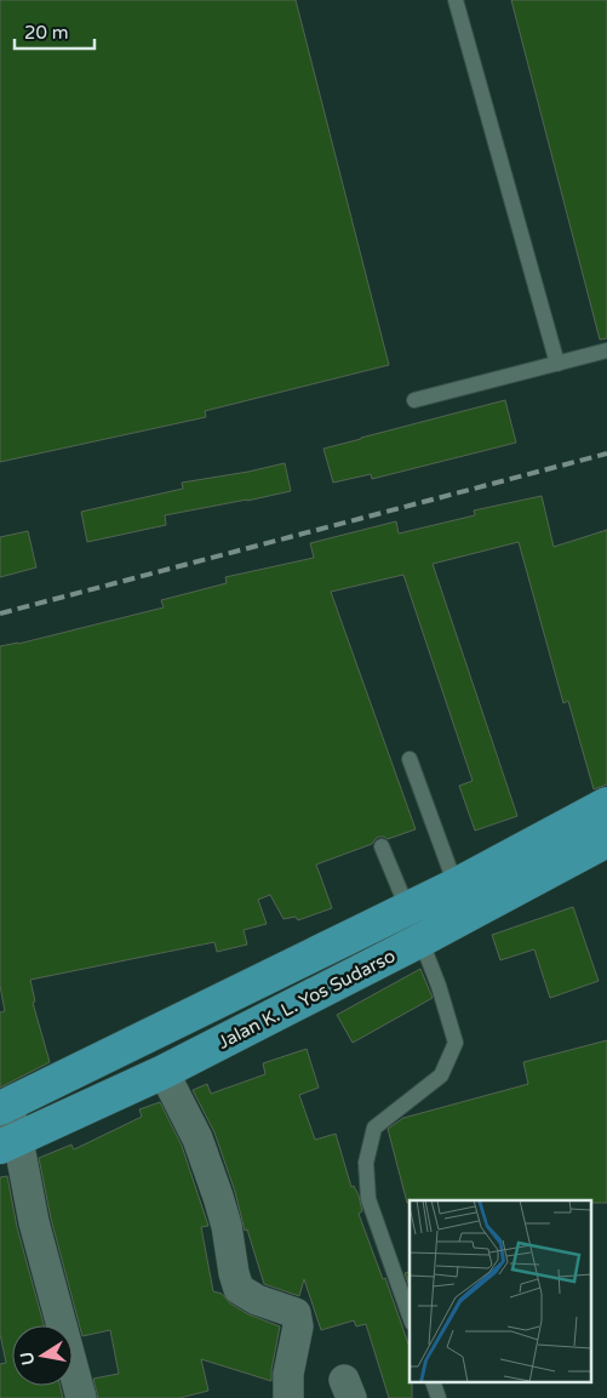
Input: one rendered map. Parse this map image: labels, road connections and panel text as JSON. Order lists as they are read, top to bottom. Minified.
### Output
{"streets":{"highway":["Jalan K. L. Yos Sudarso"]},"scale_bar":"20 m","north":"left"}
